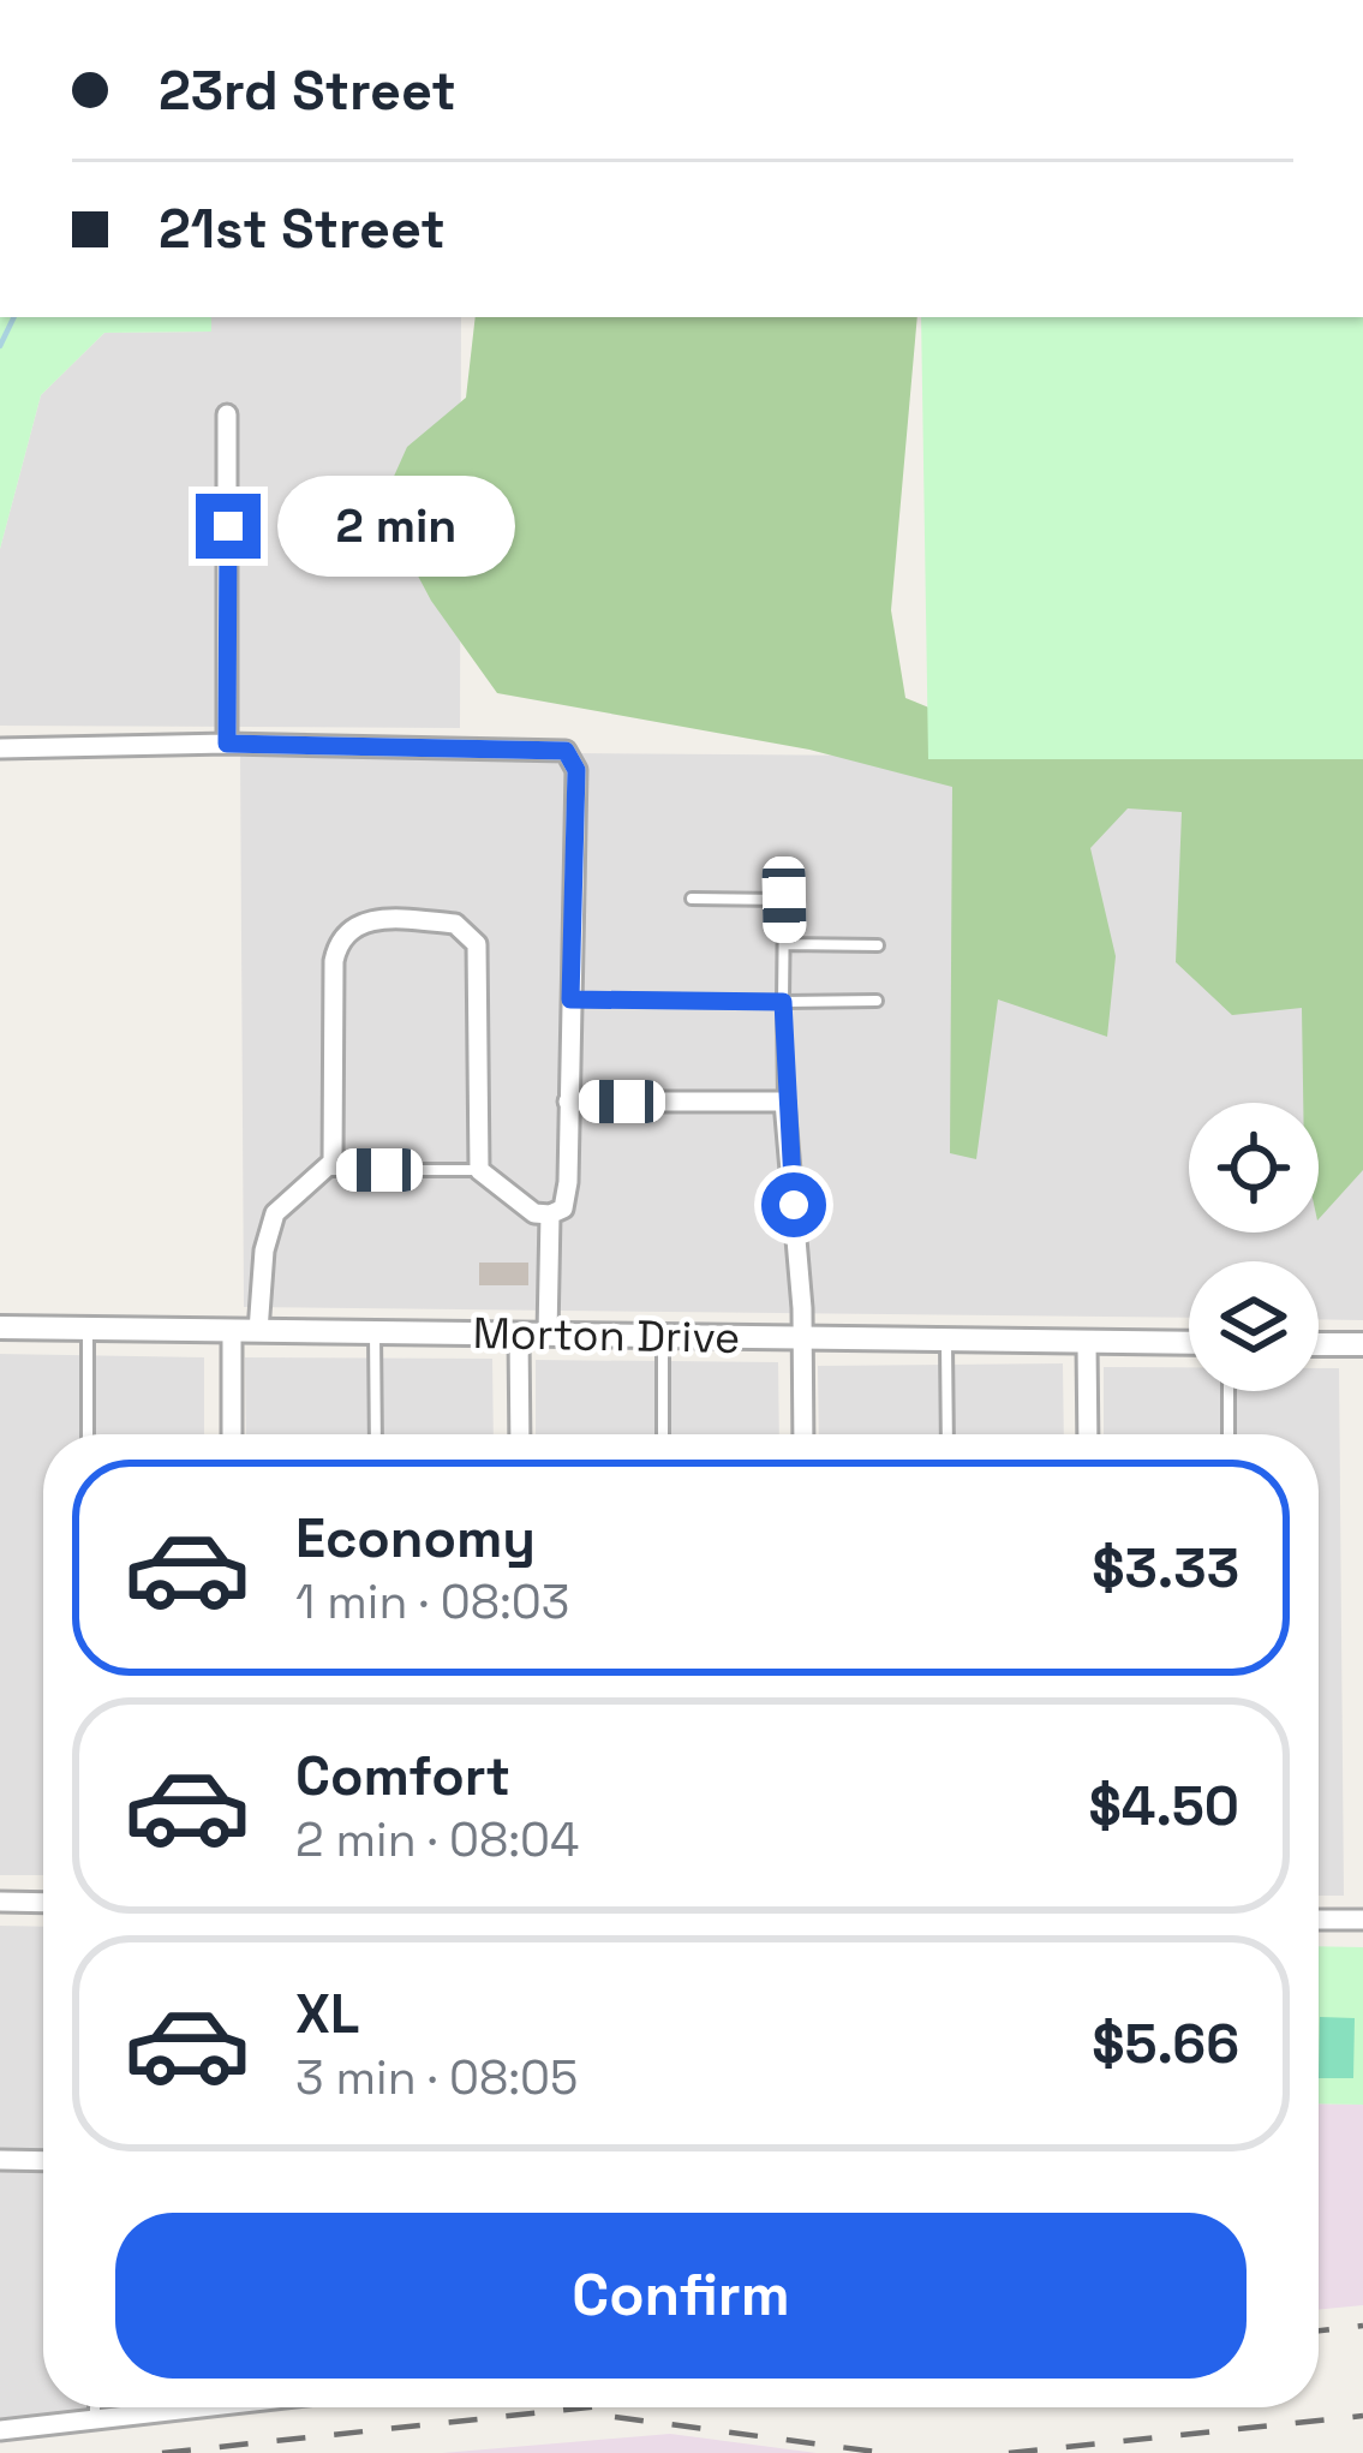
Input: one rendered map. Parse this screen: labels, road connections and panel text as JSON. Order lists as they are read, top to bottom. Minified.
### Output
{"streets":{"street":["Morton Drive"]},"page":{"banner":["23rd Street","21st Street"],"bubble":"2 min","list":[{"name":"Economy","note":"1 min · 08:03","value":"$3.33"},{"name":"Comfort","note":"2 min · 08:04","value":"$4.50"},{"name":"XL","note":"3 min · 08:05","value":"$5.66"}],"buttons":"Confirm"}}
